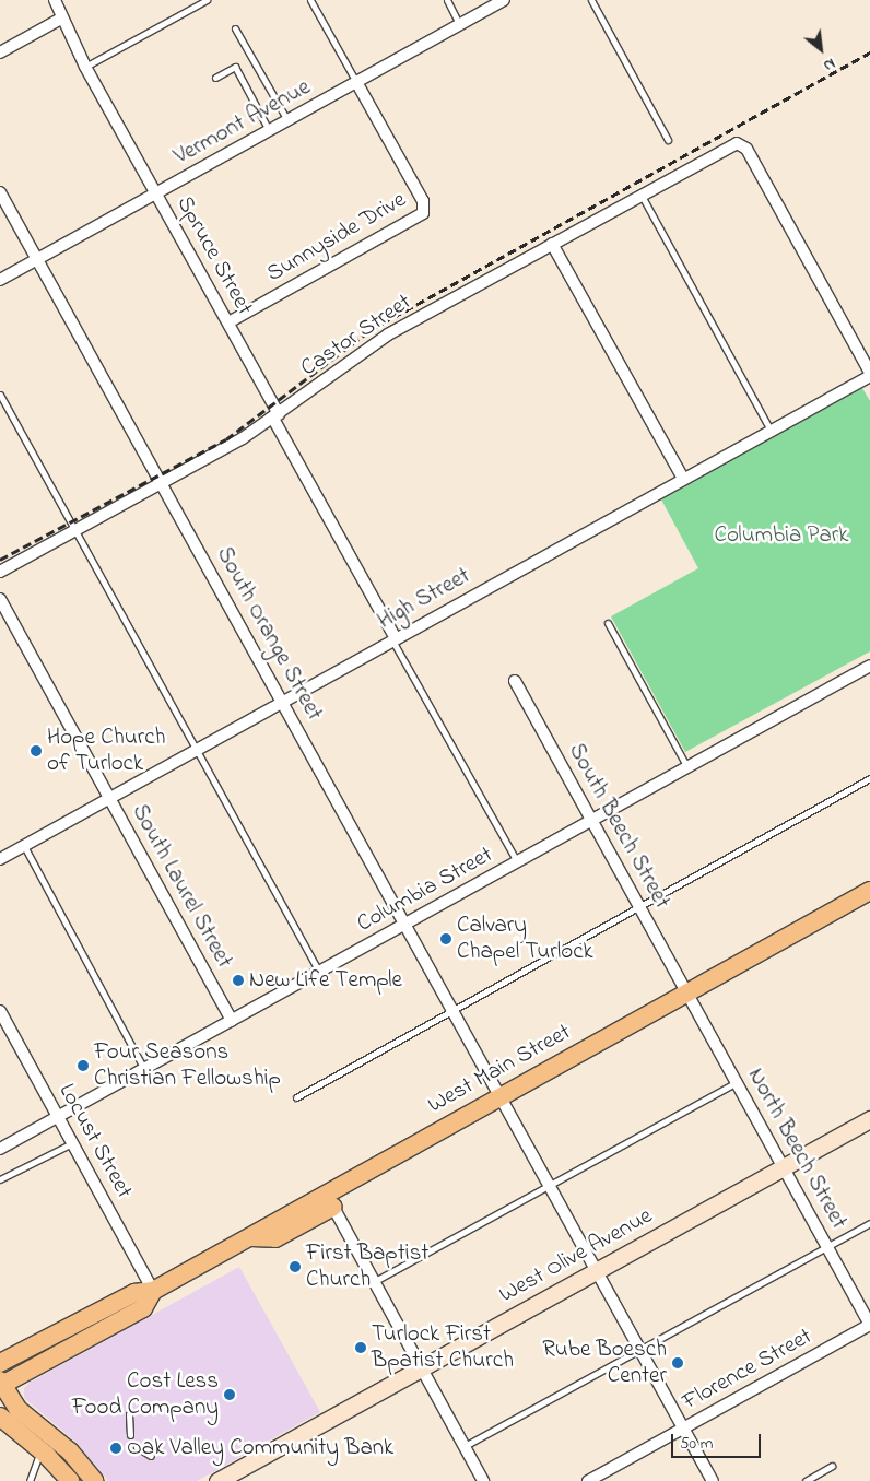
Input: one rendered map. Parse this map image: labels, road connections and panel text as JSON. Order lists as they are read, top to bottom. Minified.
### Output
{"streets":{"main road":["West Main Street"],"street":["Vermont Avenue","Sunnyside Drive","Spruce Street","Castor Street","High Street","South Orange Street","South Beech Street","South Laurel Street","Columbia Street","Locust Street","North Beech Street","West Olive Avenue","Florence Street"]},"crossings":[["Vermont Avenue","Sunnyside Drive"],["Vermont Avenue","Spruce Street"],["Vermont Avenue","South Orange Street"],["Sunnyside Drive","Spruce Street"],["Spruce Street","Castor Street"],["Spruce Street","High Street"],["Castor Street","High Street"],["Castor Street","South Orange Street"],["High Street","South Orange Street"],["High Street","South Laurel Street"],["South Orange Street","Columbia Street"],["South Orange Street","West Main Street"],["South Orange Street","West Olive Avenue"],["South Orange Street","Florence Street"],["South Beech Street","Columbia Street"],["South Beech Street","West Main Street"],["South Beech Street","North Beech Street"],["South Laurel Street","Columbia Street"],["Columbia Street","Locust Street"],["West Main Street","Locust Street"],["West Main Street","North Beech Street"],["North Beech Street","West Olive Avenue"],["North Beech Street","Florence Street"]],"parks":["Columbia Park"],"places":["Hope Church of Turlock","Calvary Chapel Turlock","New Life Temple","Four Seasons Christian Fellowship","First Baptist Church","Turlock First Bpatist Church","Rube Boesch Center","Cost Less Food Company","Oak Valley Community Bank"],"scale_bar":"50 m","north":"bottom right"}
